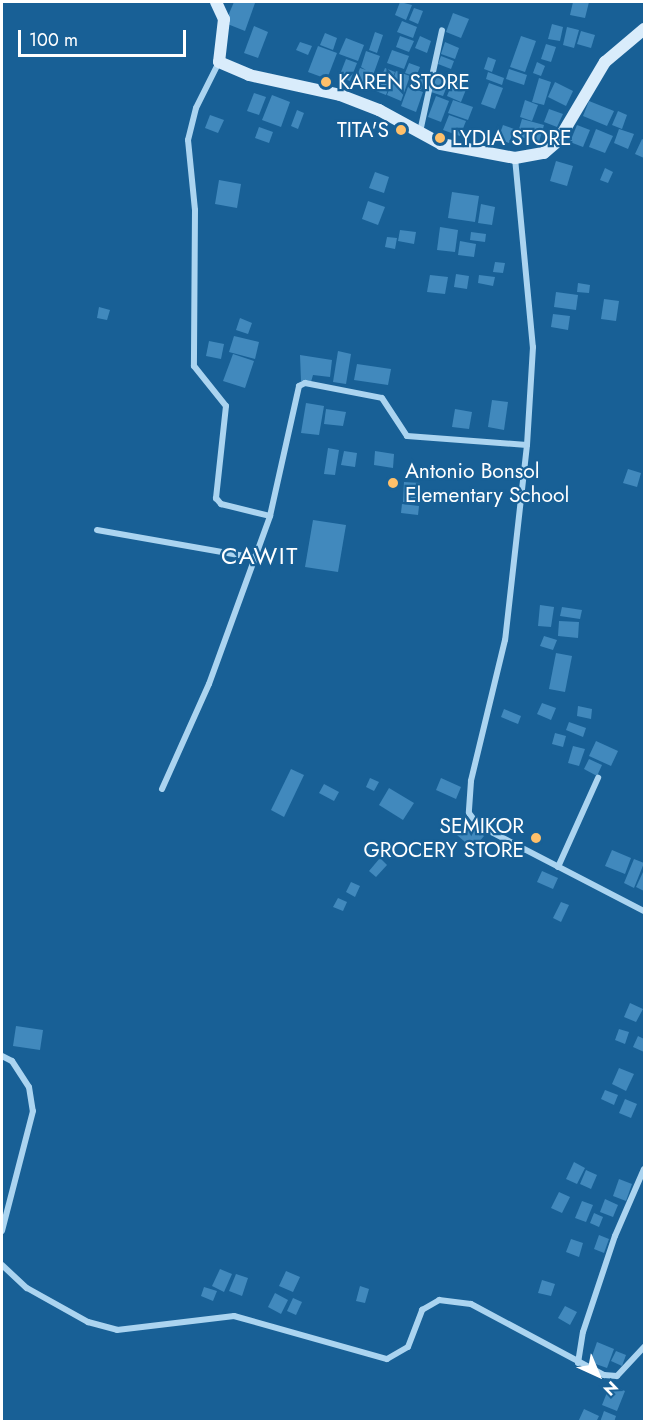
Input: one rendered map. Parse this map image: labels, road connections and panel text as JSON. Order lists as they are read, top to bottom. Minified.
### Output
{"districts":["CAWIT"],"places":["KAREN STORE","TITA'S","LYDIA STORE","Antonio Bonsol Elementary School","SEMIKOR GROCERY STORE"],"scale_bar":"100 m","north":"bottom right"}
